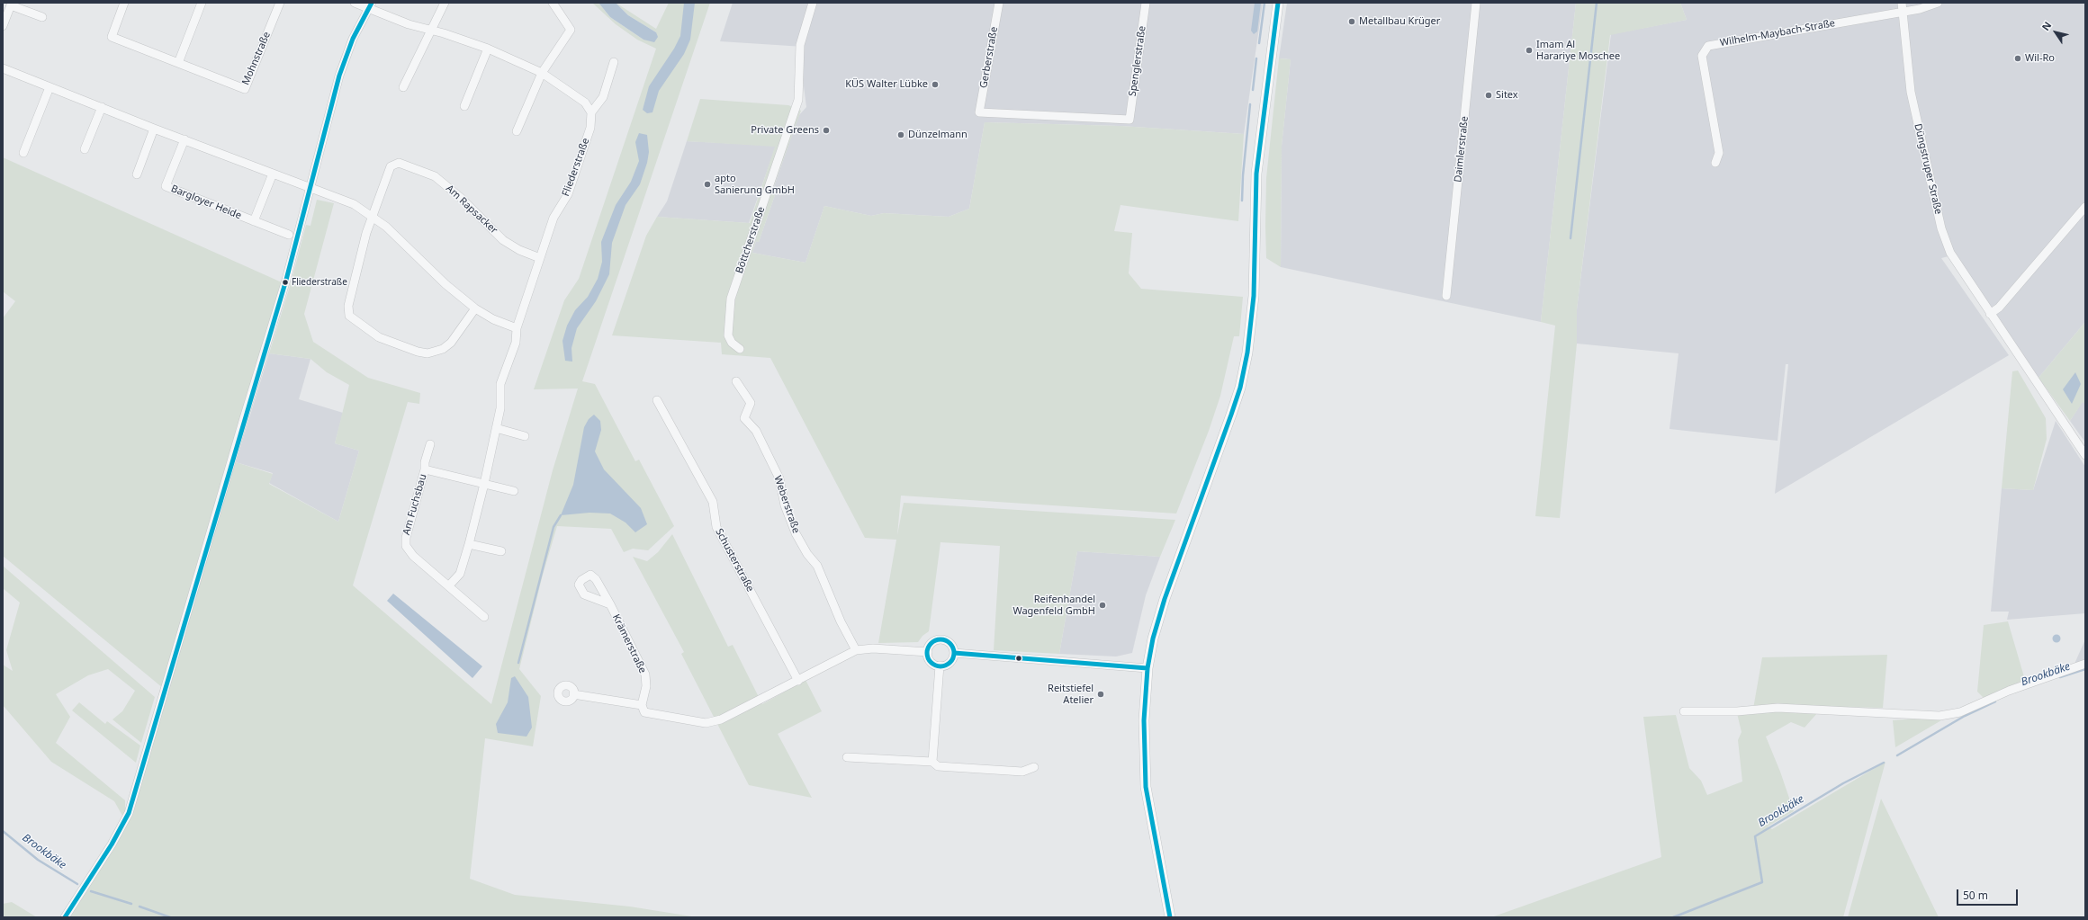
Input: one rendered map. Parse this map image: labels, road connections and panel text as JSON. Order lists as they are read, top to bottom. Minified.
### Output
{"streets":{"street":["Wilhelm-Maybach-Straße","Gerberstraße","Mohnstraße","Spenglerstraße","Daimlerstraße","Fliederstraße","Düngstruper Straße","Bargloyer Heide","Am Rapsacker","Böttcherstraße","Am Fuchsbau","Weberstraße","Schusterstraße","Krämerstraße"]},"crossings":[["Wilhelm-Maybach-Straße","Düngstruper Straße"],["Gerberstraße","Spenglerstraße"],["Fliederstraße","Am Rapsacker"]],"water":["Brookbäke"],"places":["Metallbau Krüger","Imam Al Harariye Moschee","Wil-Ro","KÜS Walter Lübke","Sitex","Private Greens","Dünzelmann","apto Sanierung GmbH","Fliederstraße","Reifenhandel Wagenfeld GmbH","Reitstiefel Atelier"],"scale_bar":"50 m","north":"top left"}
